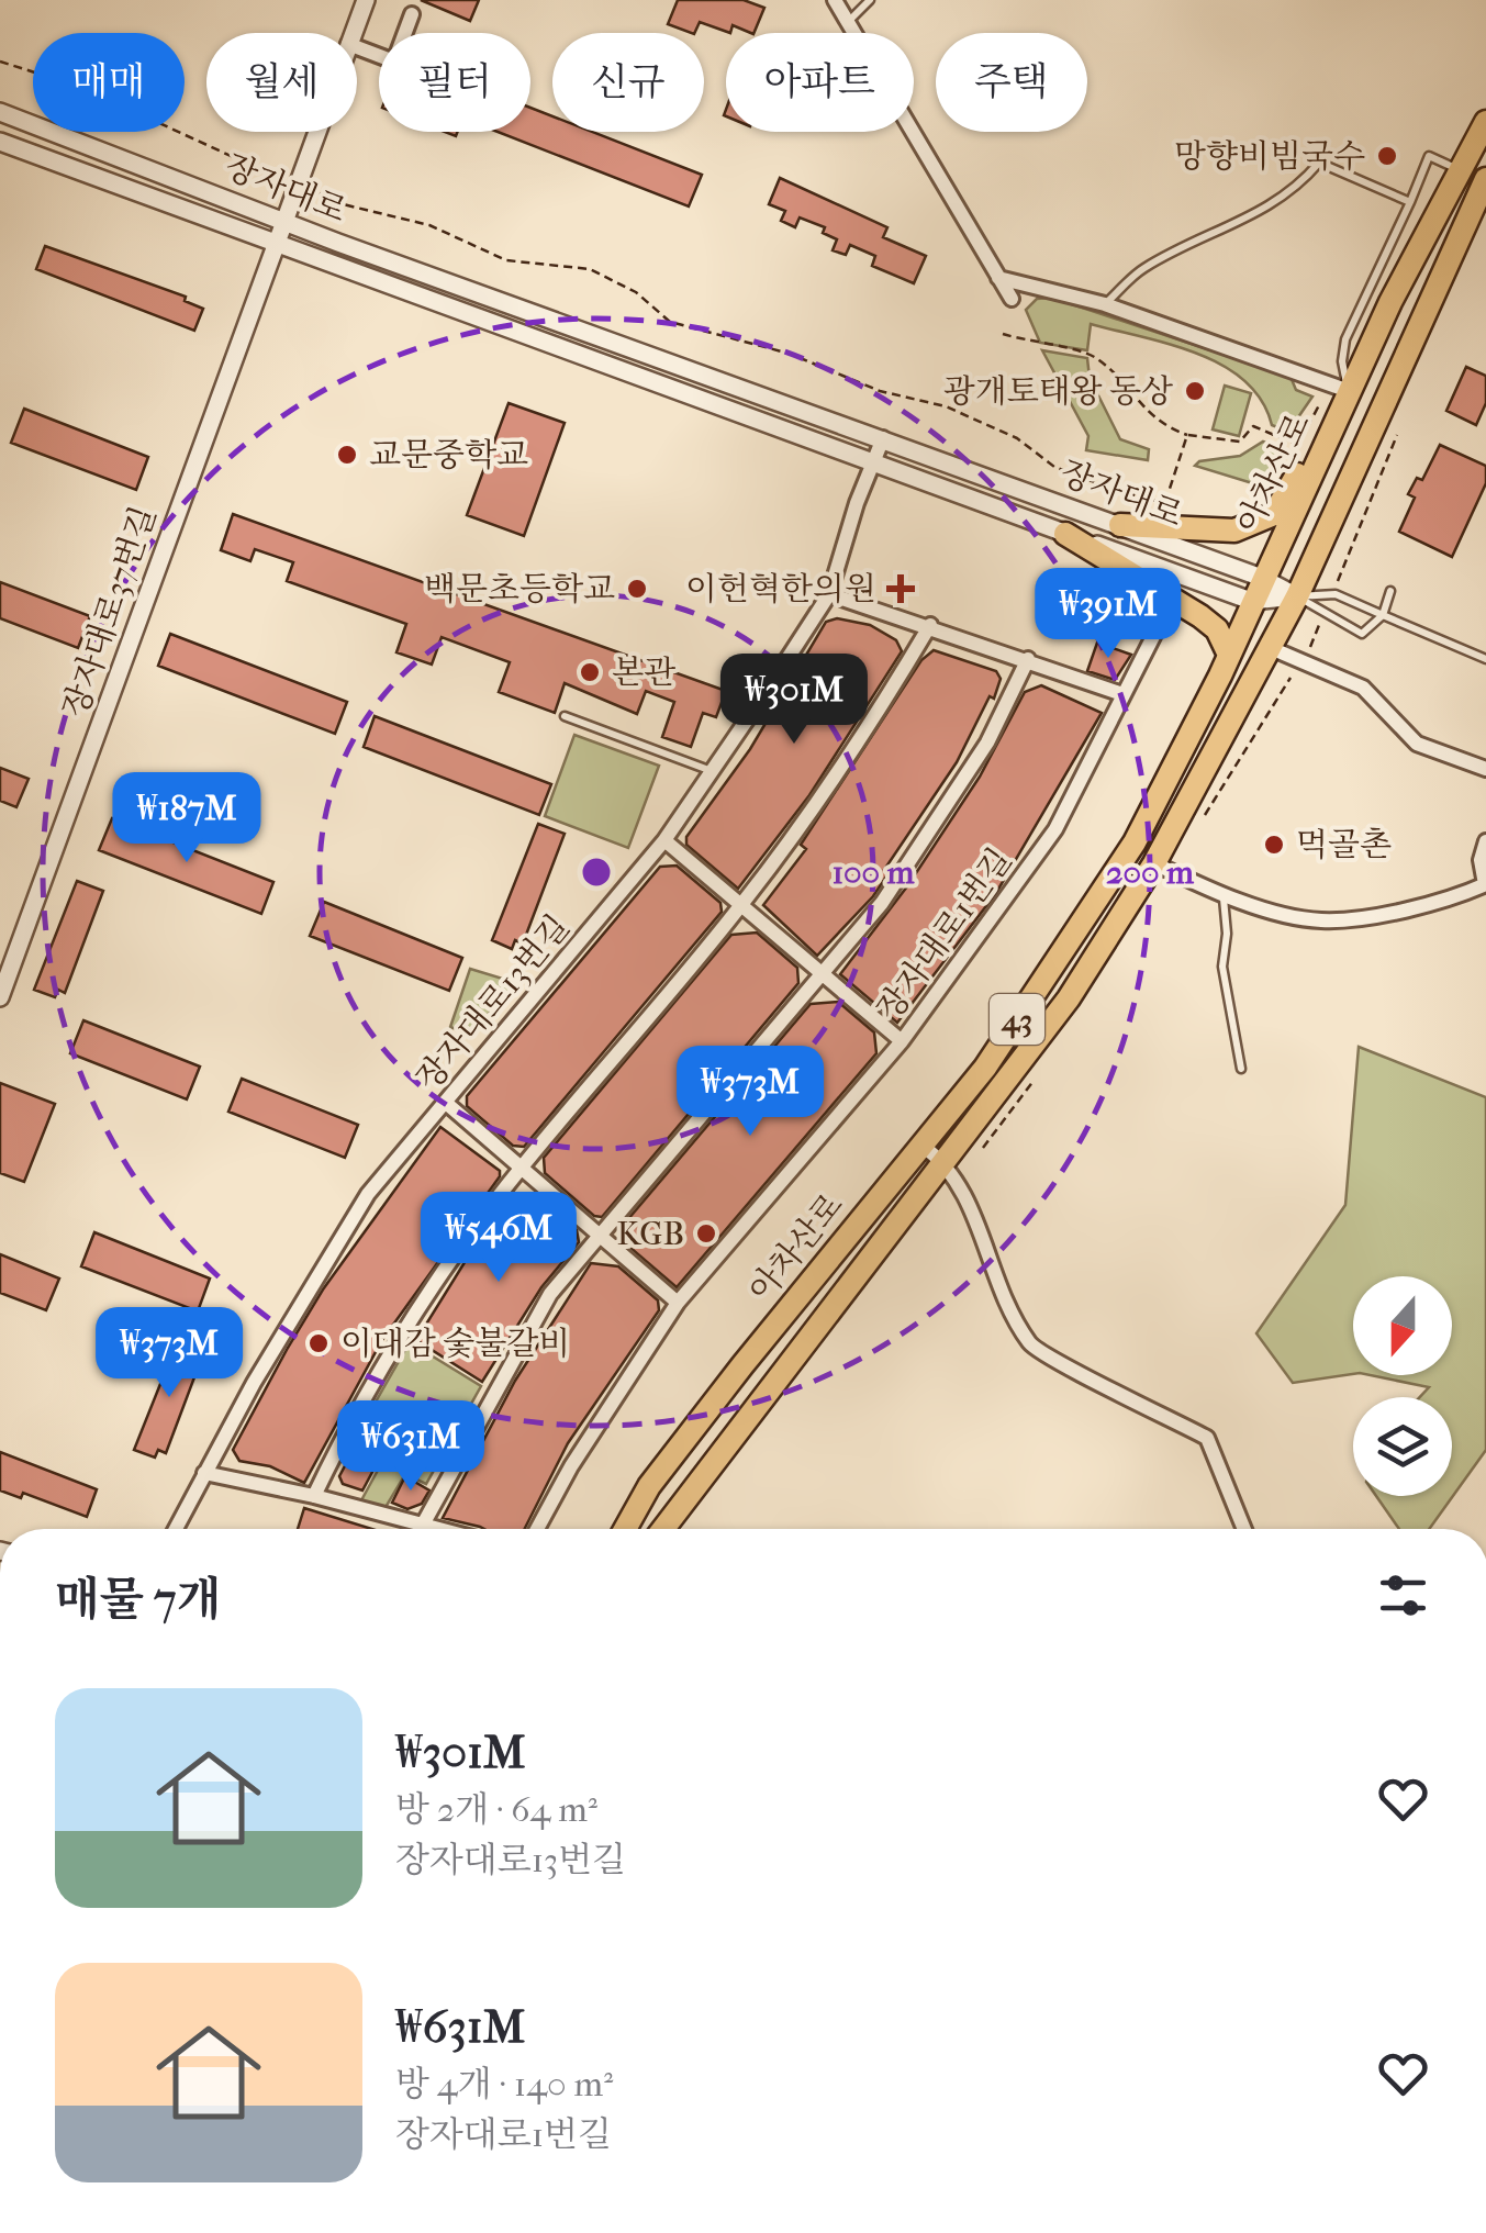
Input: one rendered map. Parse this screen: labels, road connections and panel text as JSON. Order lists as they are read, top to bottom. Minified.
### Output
{"streets":{"main road":["아차산로","43"],"street":["장자대로","장자대로37번길","장자대로1번길","장자대로13번길"]},"crossings":[["장자대로","아차산로"],["장자대로","장자대로37번길"],["장자대로","장자대로13번길"]],"places":{"other":["망향비빔국수","광개토태왕 동상","교문중학교","백문초등학교","본관","먹골촌","KGB","이대감 숯불갈비"],"health":["이헌혁한의원"]},"north":"bottom","page":{"chip":["매매","월세","필터","신규","아파트","주택"],"price":["₩391M","₩301M","₩187M","₩373M","₩546M","₩373M","₩631M"],"heading":"매물 7개","list":[{"name":"₩301M","note":"방 2개 · 64 m² · 장자대로13번길"},{"name":"₩631M","note":"방 4개 · 140 m² · 장자대로1번길"}]},"rings":["100 m","200 m"]}
